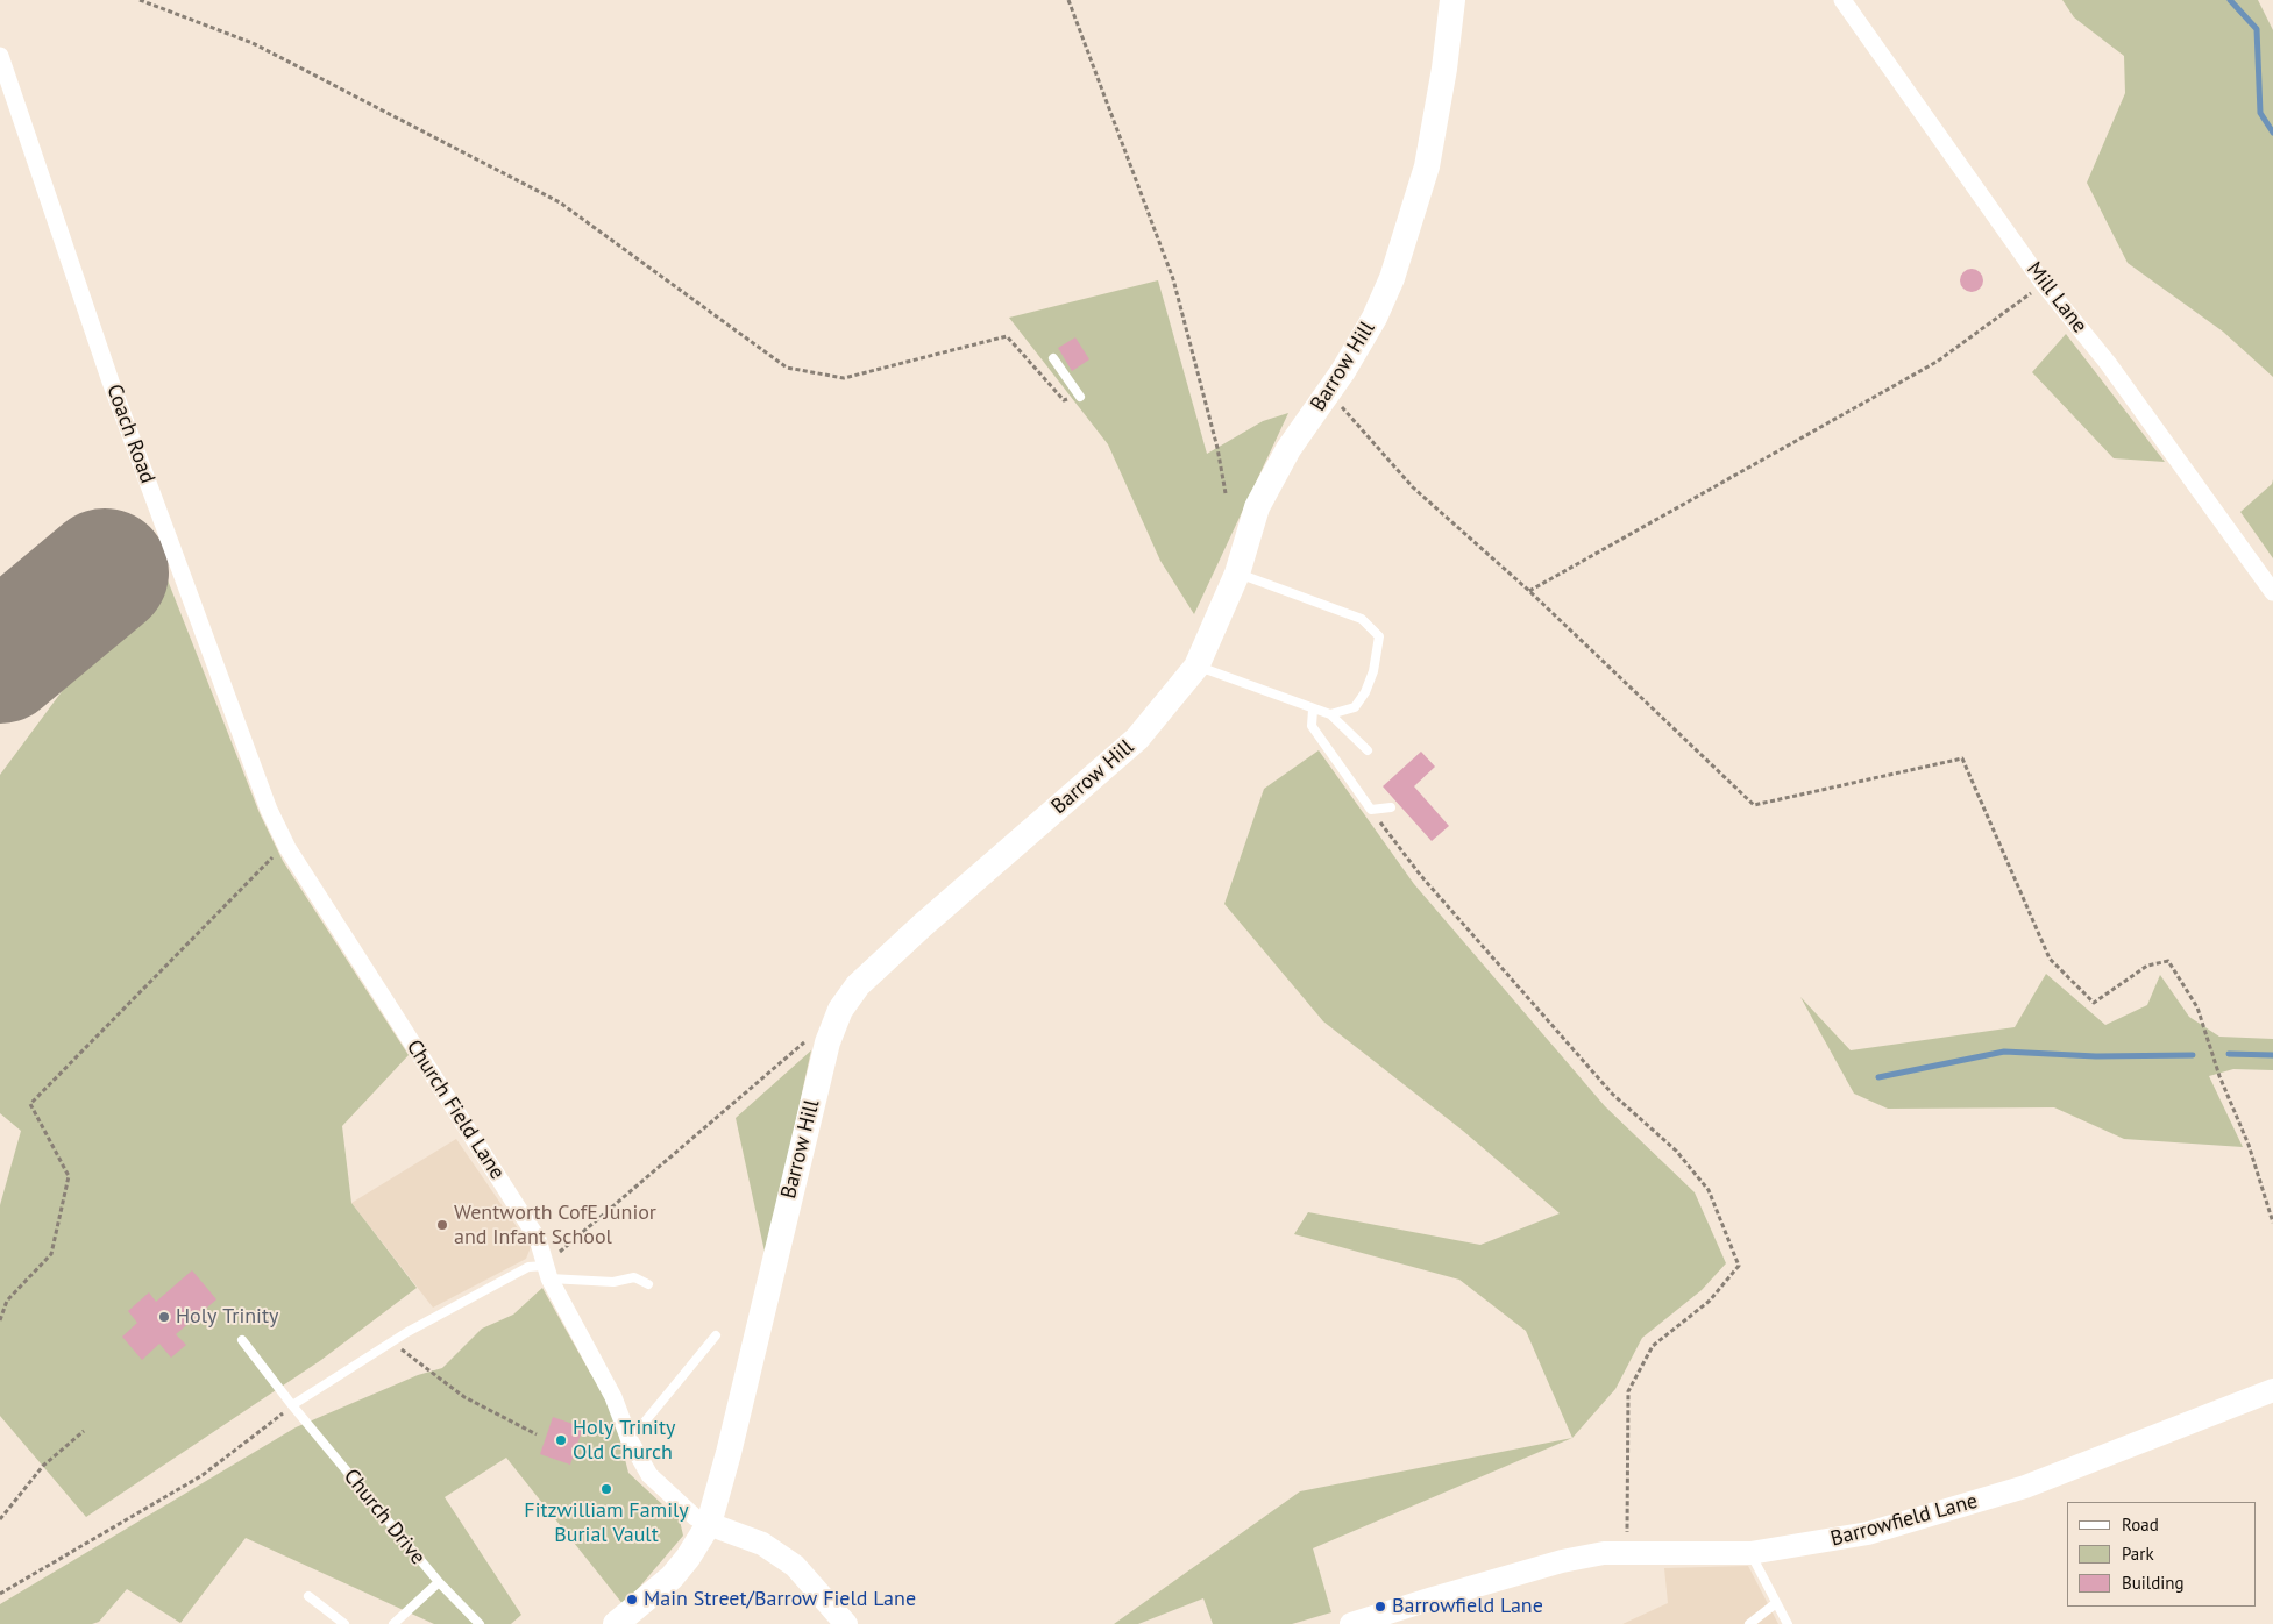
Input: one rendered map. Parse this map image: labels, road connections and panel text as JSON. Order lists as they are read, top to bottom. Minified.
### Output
{"streets":{"main road":["Barrow Hill"],"street":["Mill Lane","Coach Road","Church Field Lane","Barrowfield Lane"],"lane":["Church Drive"]},"crossings":[["Barrow Hill","Church Field Lane"],["Coach Road","Church Field Lane"]],"places":["Wentworth CofE Junior and Infant School","Holy Trinity","Holy Trinity Old Church","Fitzwilliam Family Burial Vault","Main Street/Barrow Field Lane","Barrowfield Lane"],"legend":["Road","Park","Building"]}
